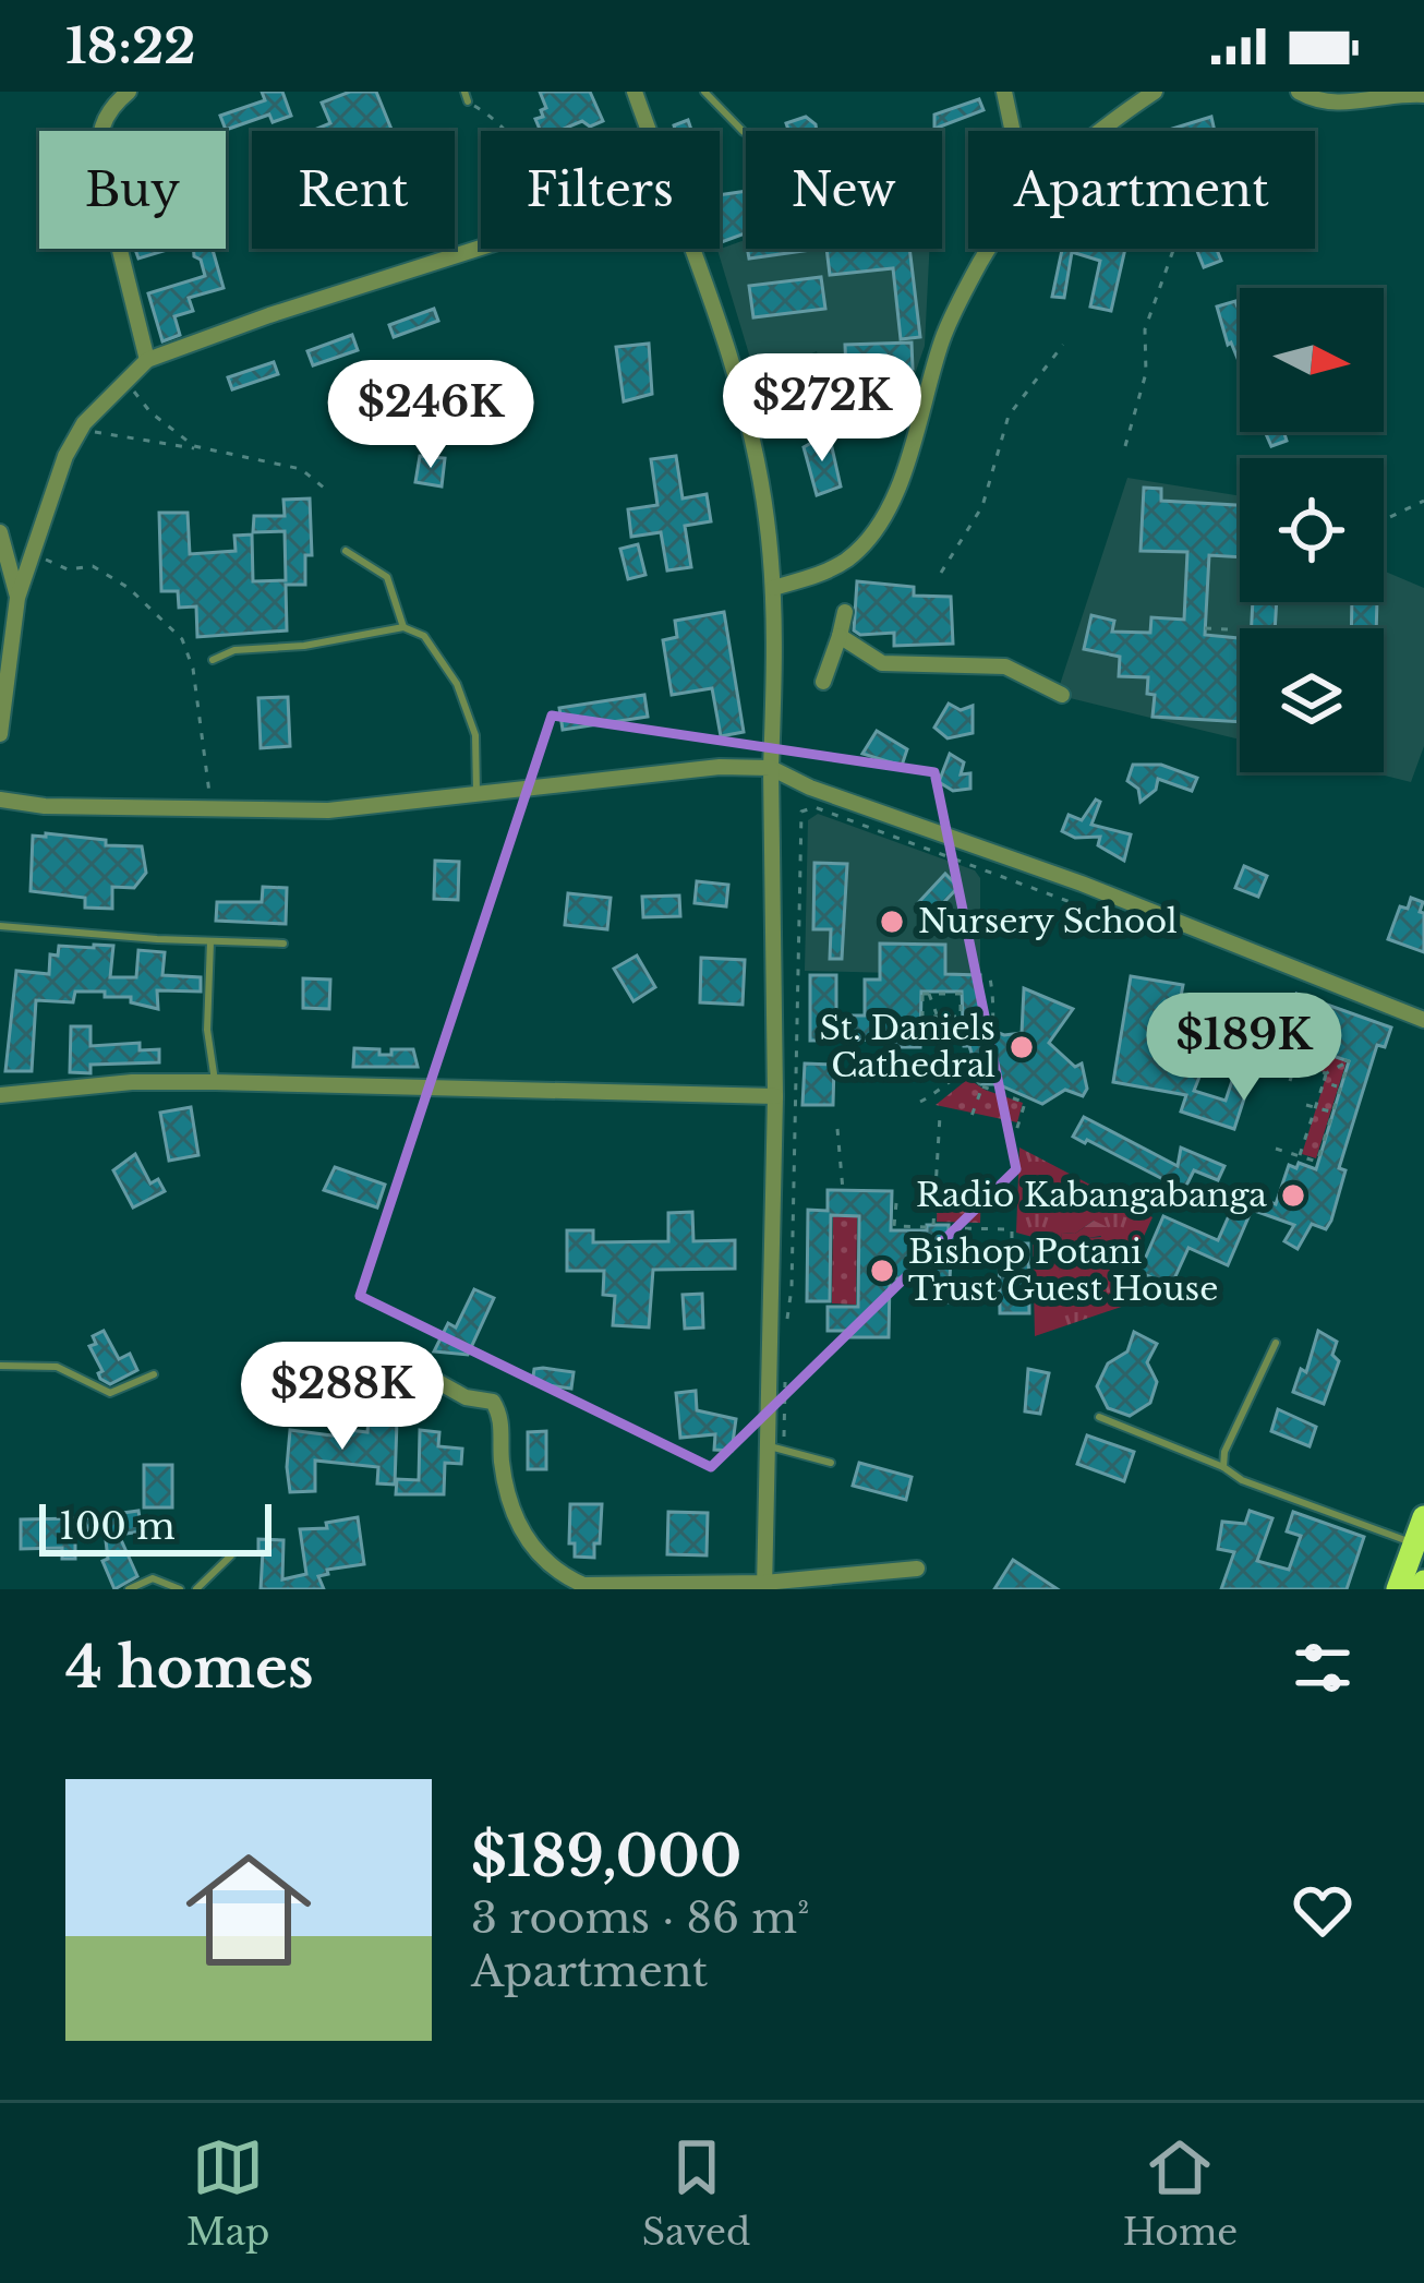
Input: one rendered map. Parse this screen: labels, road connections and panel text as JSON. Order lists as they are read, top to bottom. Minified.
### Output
{"places":["Nursery School","St. Daniels Cathedral","Radio Kabangabanga","Bishop Potani Trust Guest House"],"scale_bar":"100 m","north":"right","page":{"status":"18:22","chip":["Buy","Rent","Filters","New","Apartment"],"price":["$272K","$246K","$189K","$288K"],"scale":"100 m","heading":"4 homes","list":[{"name":"$189,000","note":"3 rooms · 86 m² · Apartment"}],"tabs":["Map","Saved","Home"]}}
